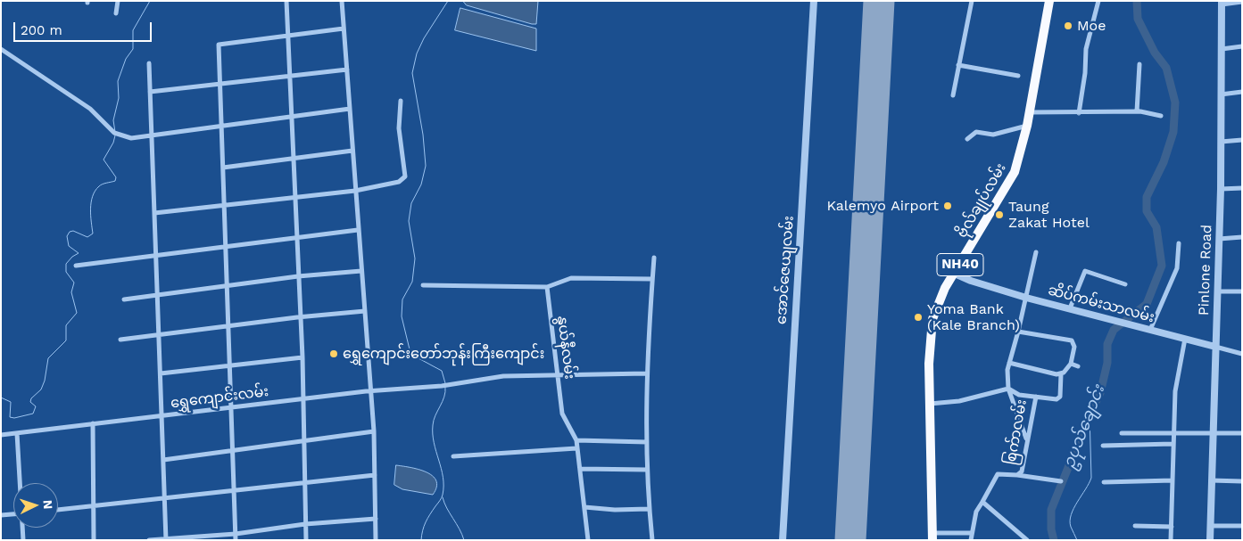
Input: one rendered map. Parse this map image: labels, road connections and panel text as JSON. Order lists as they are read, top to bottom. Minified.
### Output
{"streets":{"highway":["ဗိုလ်ချုပ်လမ်း","NH40"],"street":["အောင်ဇေယျလမ်း","Pinlone Road","ဆိပ်ကမ်းသာလမ်း","နွယ်နီလမ်း","ရွှေကျောင်းလမ်း","စြက်ာလမ်း"]},"crossings":[["ဗိုလ်ချုပ်လမ်း","ဆိပ်ကမ်းသာလမ်း"],["Pinlone Road","ဆိပ်ကမ်းသာလမ်း"],["ဆိပ်ကမ်းသာလမ်း","စြက်ာလမ်း"],["နွယ်နီလမ်း","ရွှေကျောင်းလမ်း"]],"water":["ဥပုသ်ချောင်း"],"places":["Moe","Kalemyo Airport","Taung Zakat Hotel","Yoma Bank (Kale Branch)","ရွှေကျောင်းတော်ဘုန်းကြီးကျောင်း"],"scale_bar":"200 m","north":"right"}
